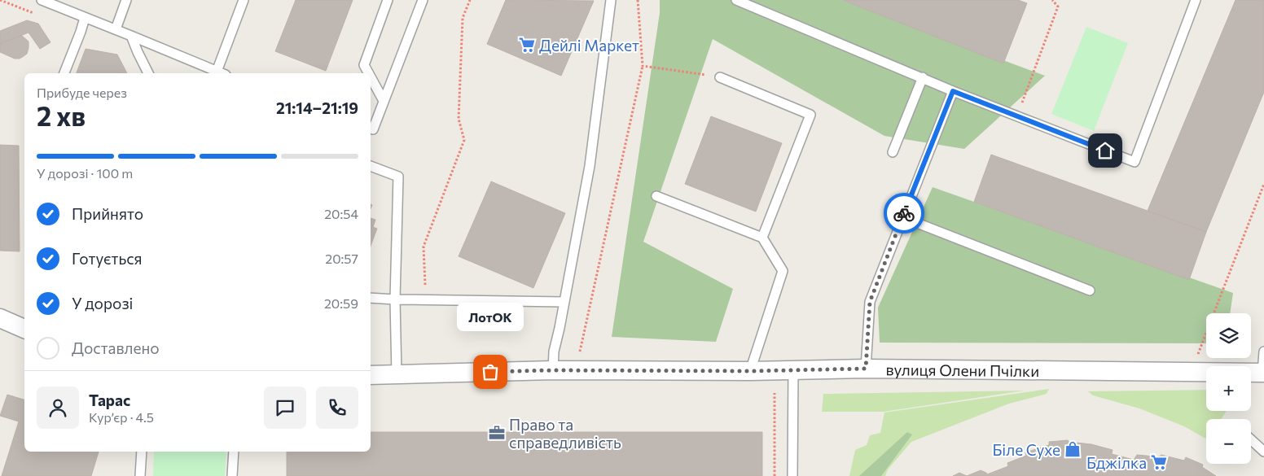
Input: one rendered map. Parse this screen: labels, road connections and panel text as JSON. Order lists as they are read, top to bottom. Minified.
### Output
{"streets":{"street":["вулиця Олени Пчілки"]},"places":{"supermarket":["Дейлі Маркет","Бджілка"],"other":["ЛотОК"],"office":["Право та справедливість"],"shop":["Біле Сухе"]},"page":{"heading":["2 хв","Прибуде через","21:14–21:19"],"panel":["Тарас","Кур’єр · 4.5"],"bar":"У дорозі · 100 m","list":[["Прийнято","20:54"],["Готується","20:57"],["У дорозі","20:59"],"Доставлено"],"bubble":"ЛотОК","map_buttons":["+","−"]}}
